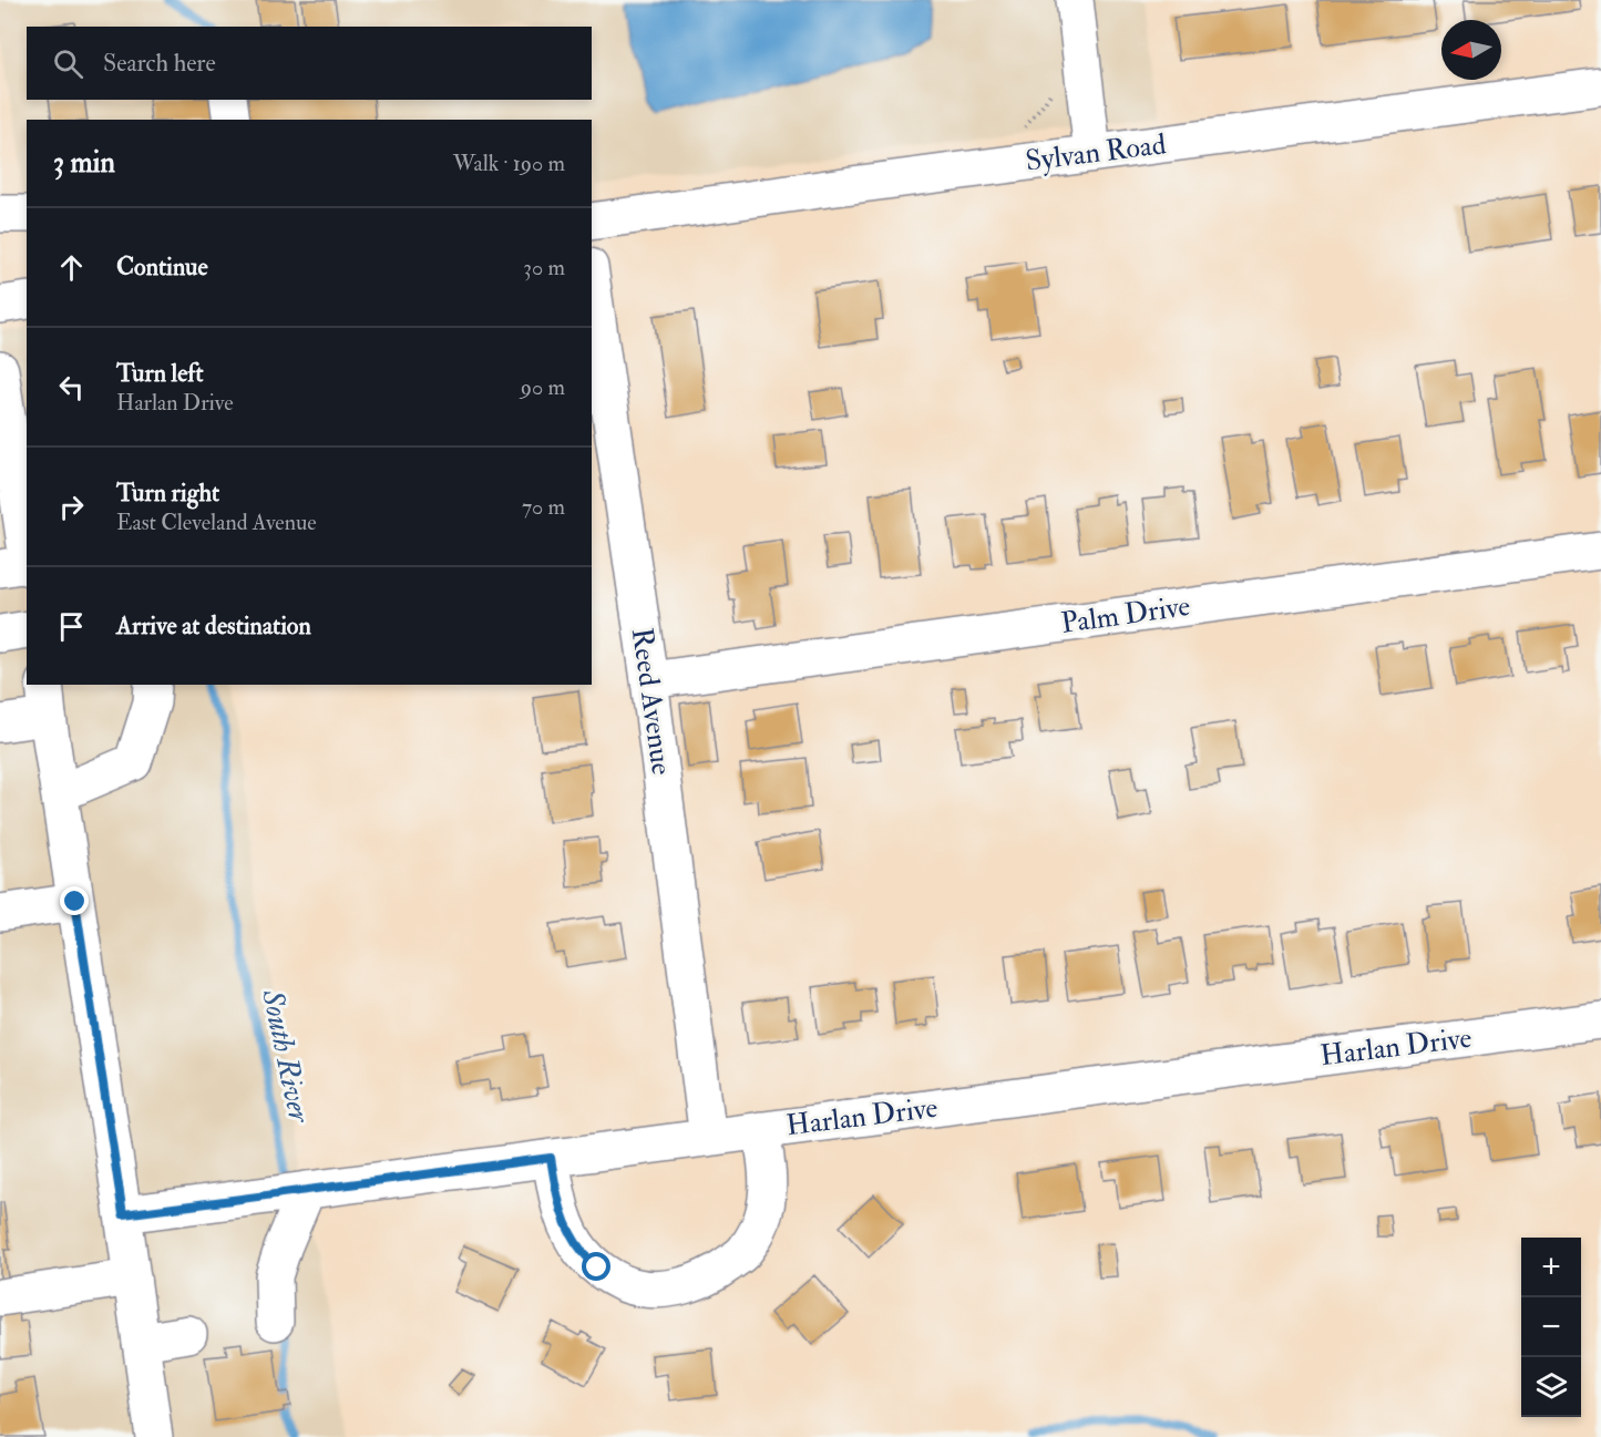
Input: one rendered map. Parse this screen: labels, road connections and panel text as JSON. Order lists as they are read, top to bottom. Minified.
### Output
{"streets":{"street":["Sylvan Road","Palm Drive","Reed Avenue","Harlan Drive"]},"crossings":[["Palm Drive","Reed Avenue"],["Reed Avenue","Harlan Drive"]],"water":["South River"],"north":"left","page":{"search":"Search here","heading":["3 min","Walk · 190 m"],"list":[["Continue","30 m"],["Turn left","Harlan Drive","90 m"],["Turn right","East Cleveland Avenue","70 m"],"Arrive at destination"],"map_buttons":["+","−"]}}
